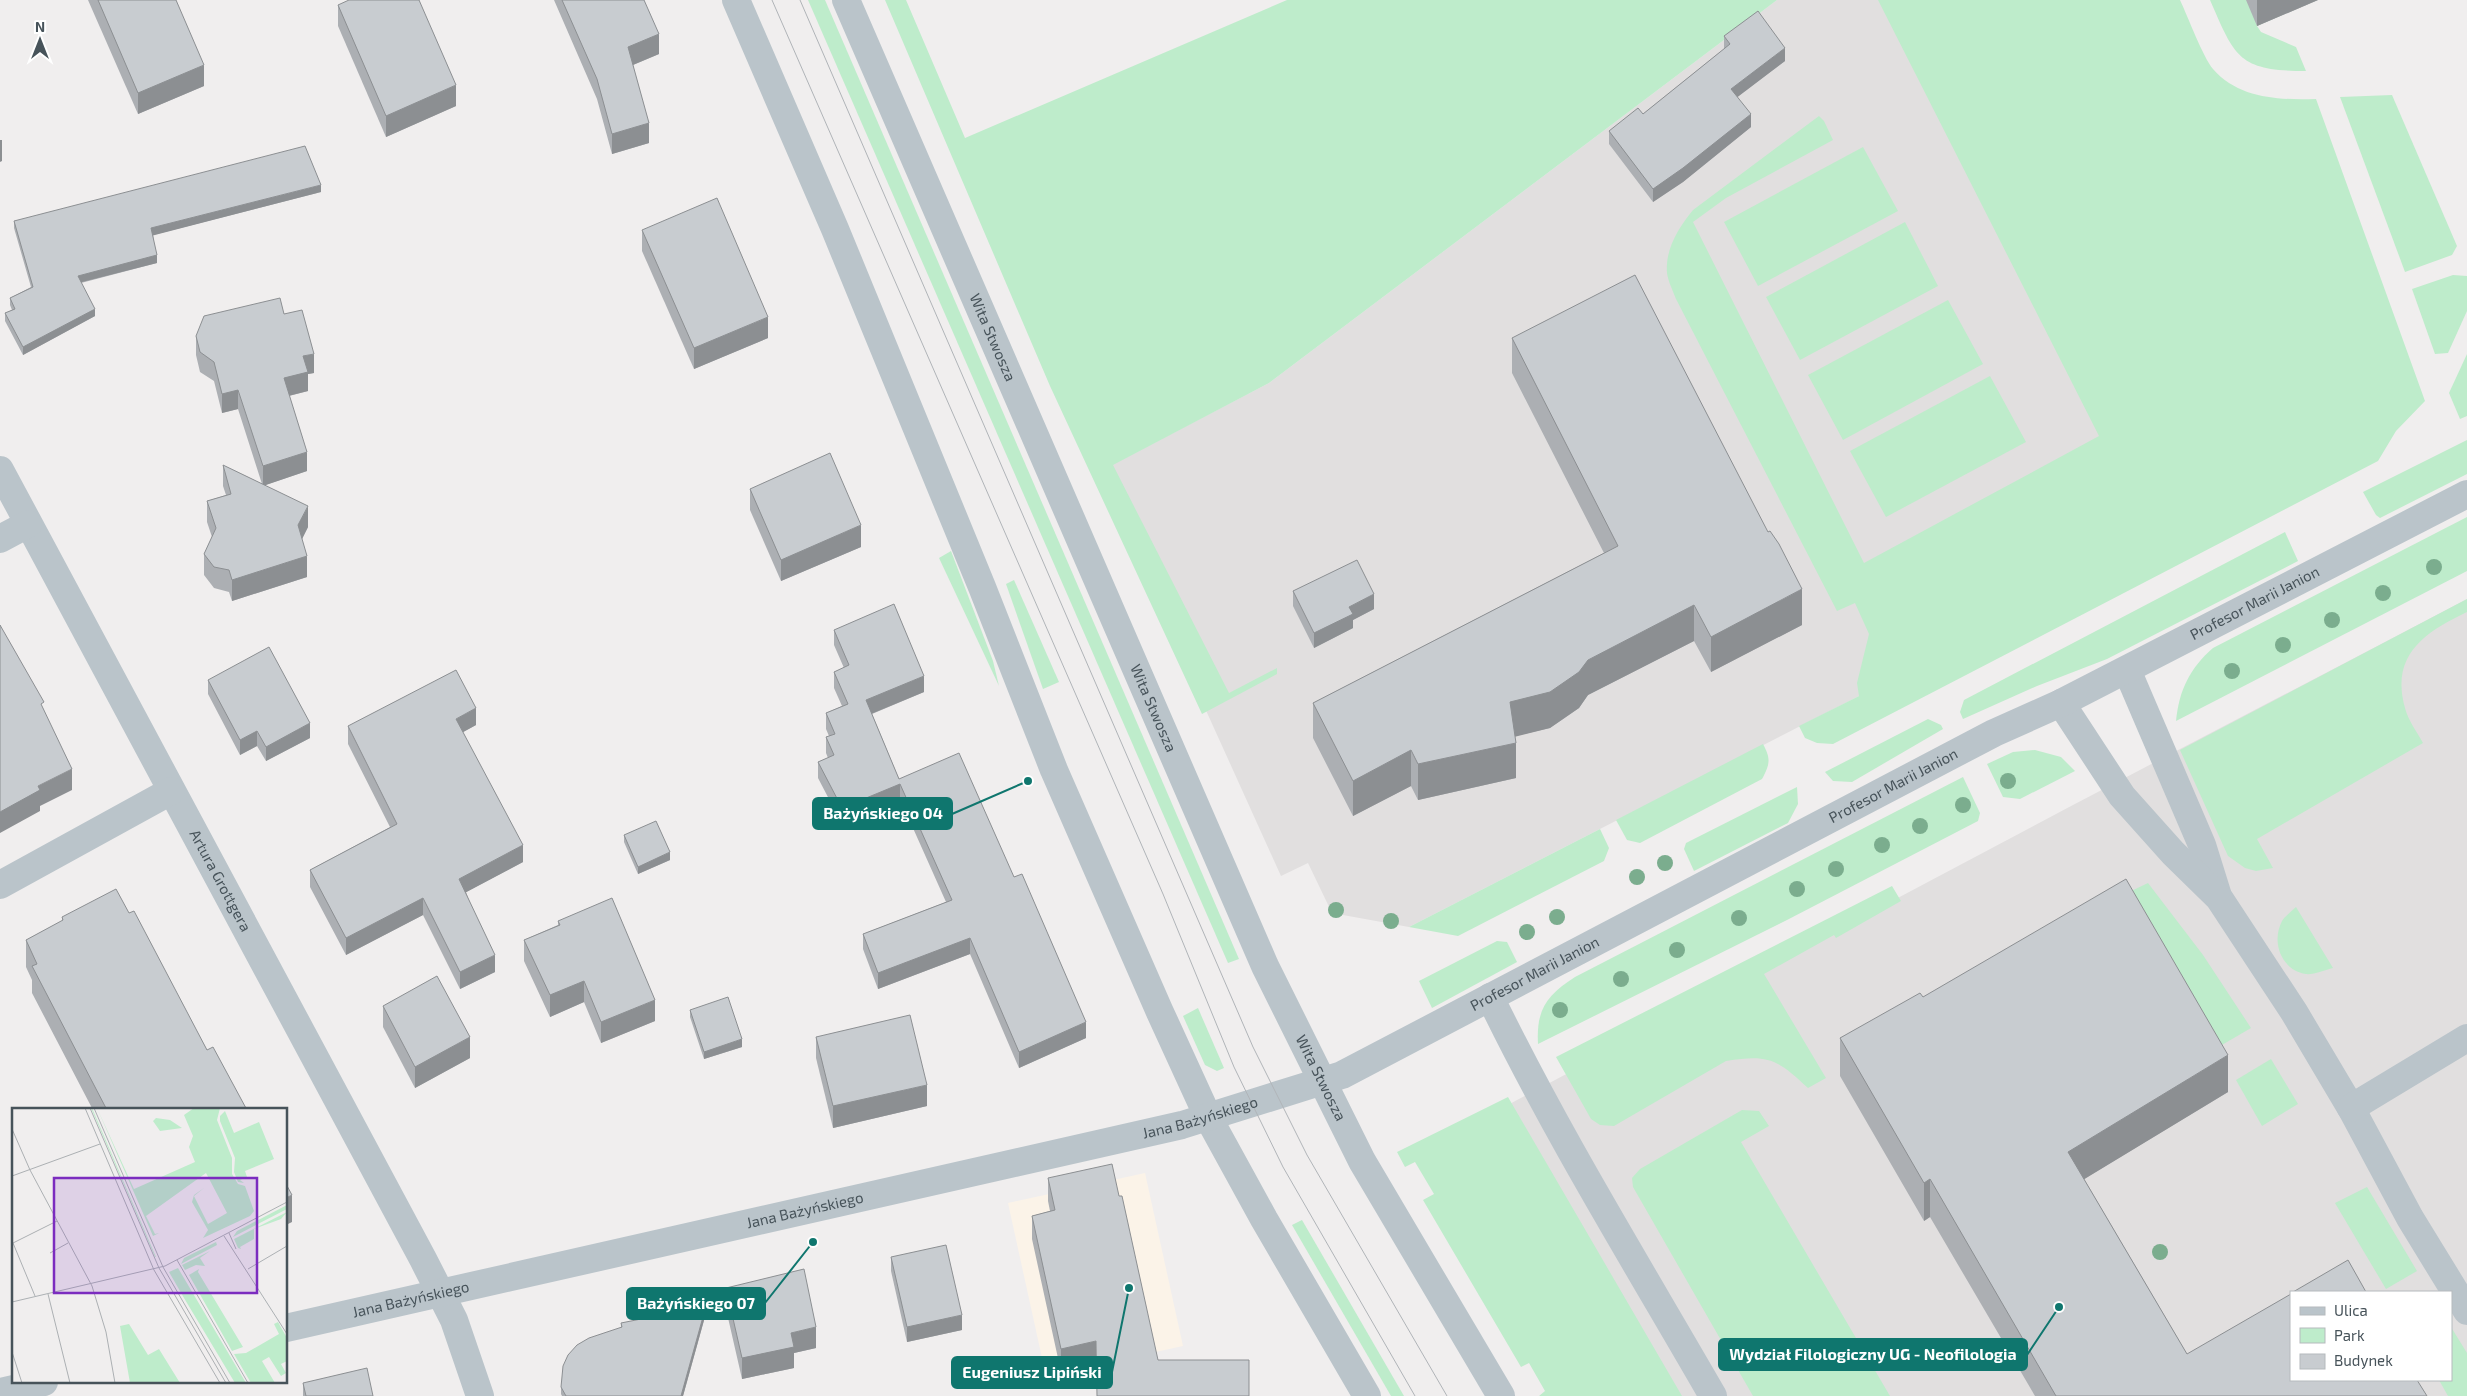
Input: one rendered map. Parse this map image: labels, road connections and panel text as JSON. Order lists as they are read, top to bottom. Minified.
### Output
{"streets":{"street":["Wita Stwosza","Profesor Marii Janion","Artura Grottgera","Jana Bażyńskiego"]},"crossings":[["Wita Stwosza","Profesor Marii Janion"],["Wita Stwosza","Jana Bażyńskiego"],["Profesor Marii Janion","Jana Bażyńskiego"],["Artura Grottgera","Jana Bażyńskiego"]],"places":["Bażyńskiego 04","Bażyńskiego 07","Eugeniusz Lipiński","Wydział Filologiczny UG - Neofilologia"],"legend":["Ulica","Park","Budynek"],"north":"top"}
